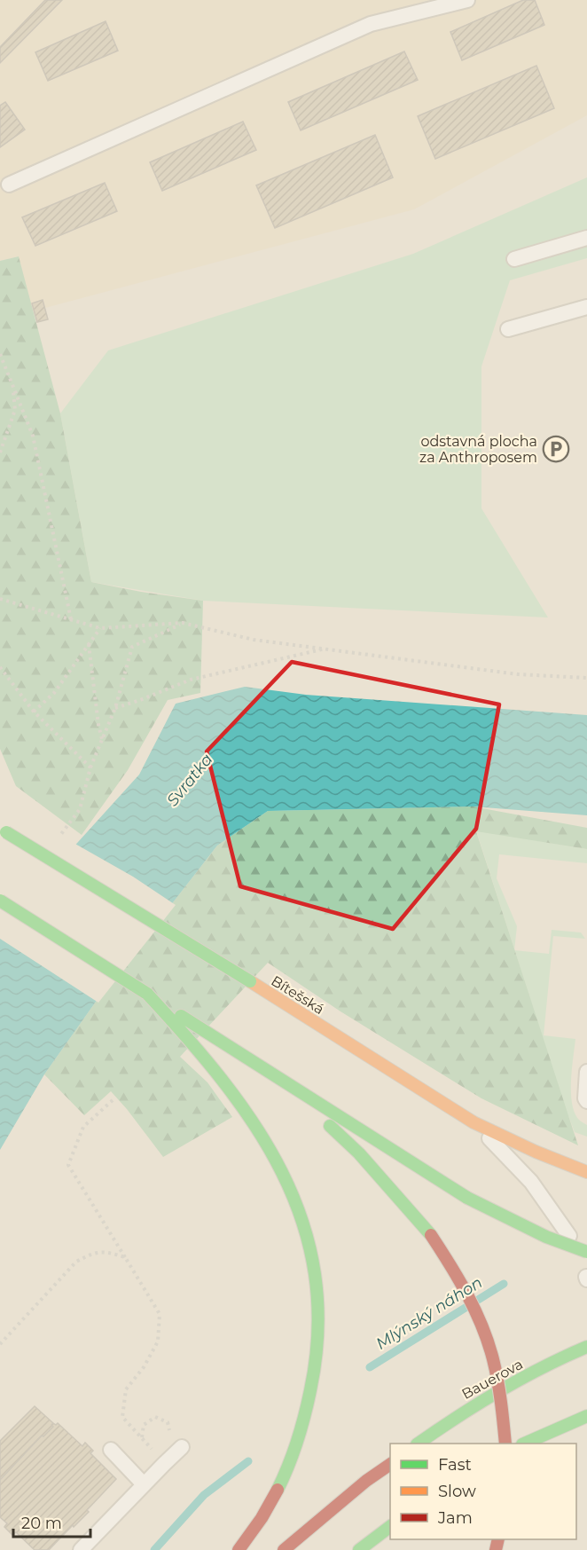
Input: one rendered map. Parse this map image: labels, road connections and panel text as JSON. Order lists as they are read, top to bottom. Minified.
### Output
{"streets":{"highway":["Bítešská","Bauerova"]},"water":["Svratka","Mlýnský náhon"],"places":{"parking":["odstavná plocha za Anthroposem"]},"legend":["Fast","Slow","Jam"],"scale_bar":"20 m"}
